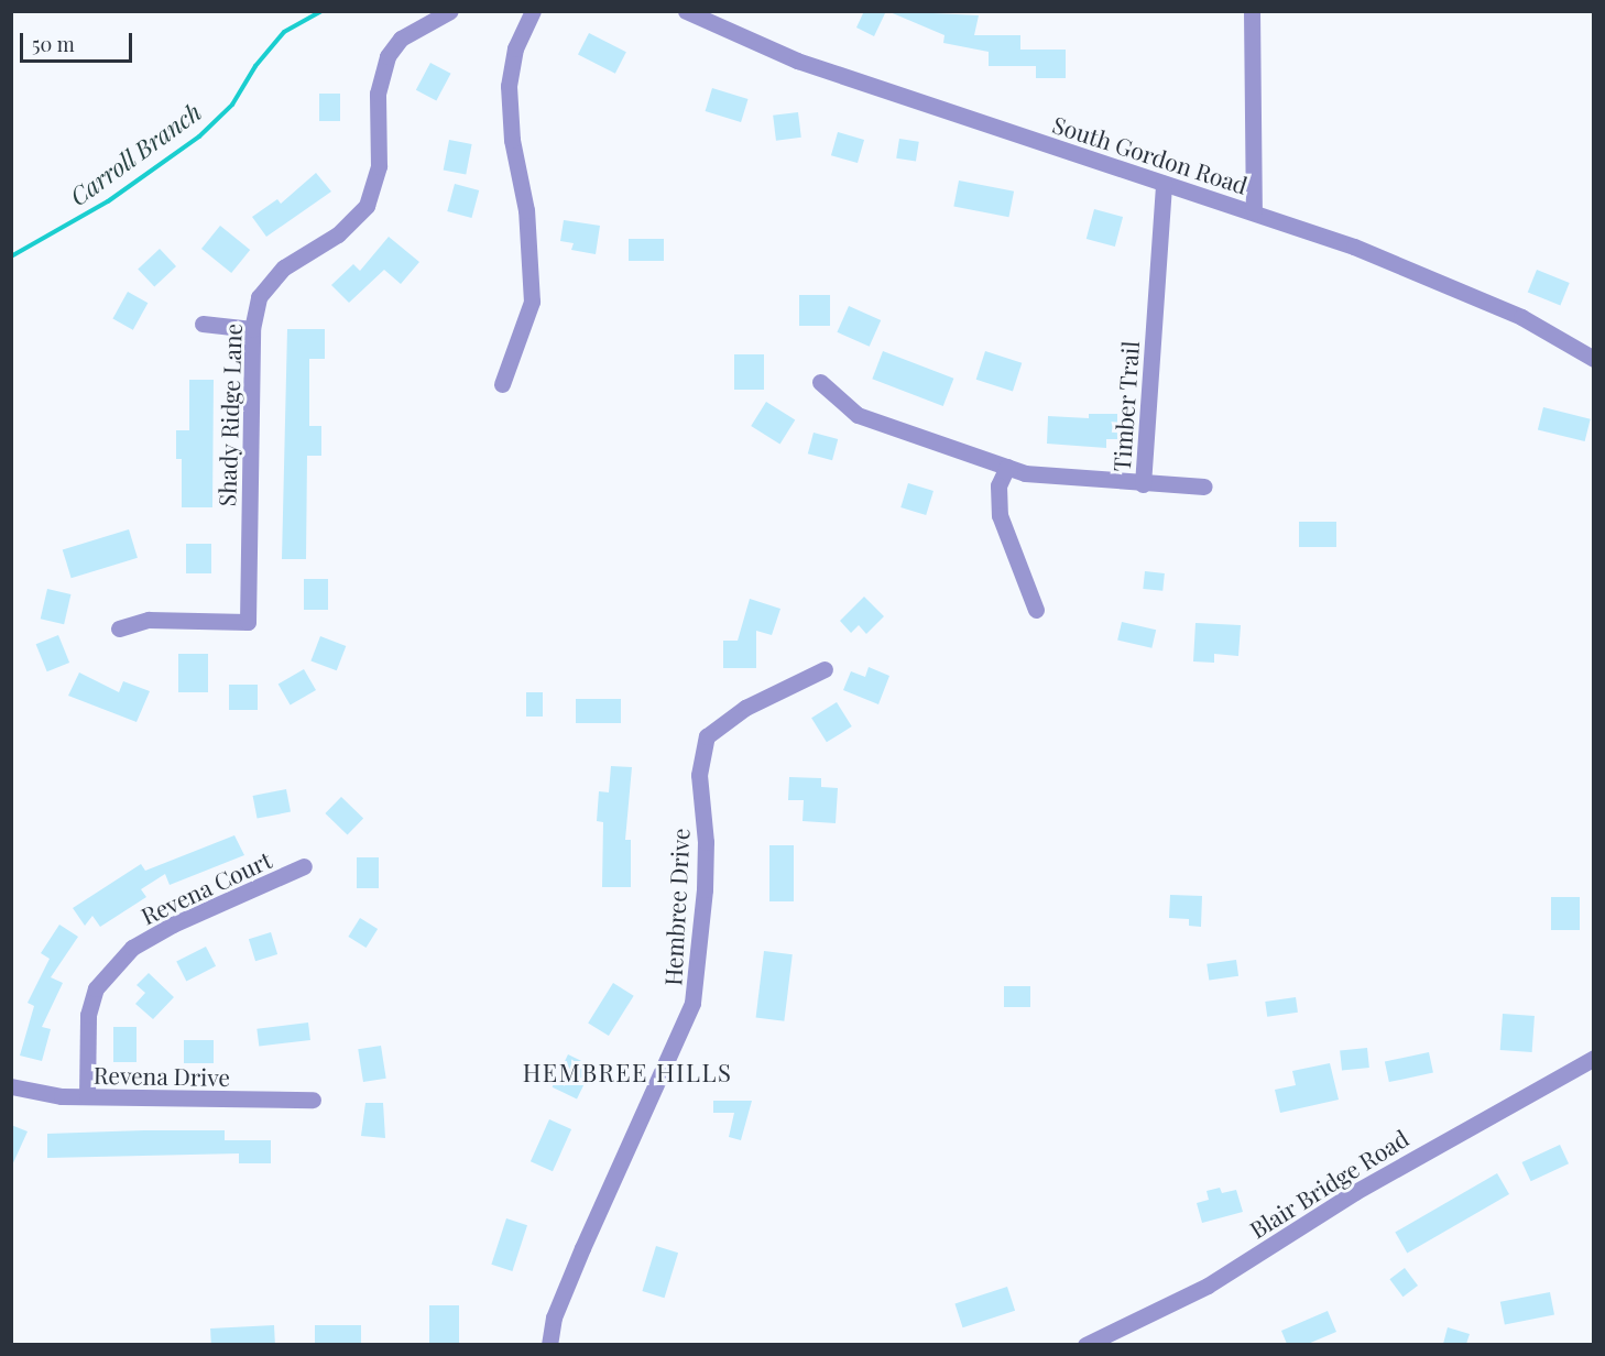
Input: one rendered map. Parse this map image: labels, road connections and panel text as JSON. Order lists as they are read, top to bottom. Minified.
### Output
{"streets":{"street":["South Gordon Road","Timber Trail","Shady Ridge Lane","Revena Court","Hembree Drive","Revena Drive","Blair Bridge Road"]},"crossings":[["South Gordon Road","Timber Trail"],["Revena Court","Revena Drive"]],"districts":["HEMBREE HILLS"],"water":["Carroll Branch"],"scale_bar":"50 m"}
